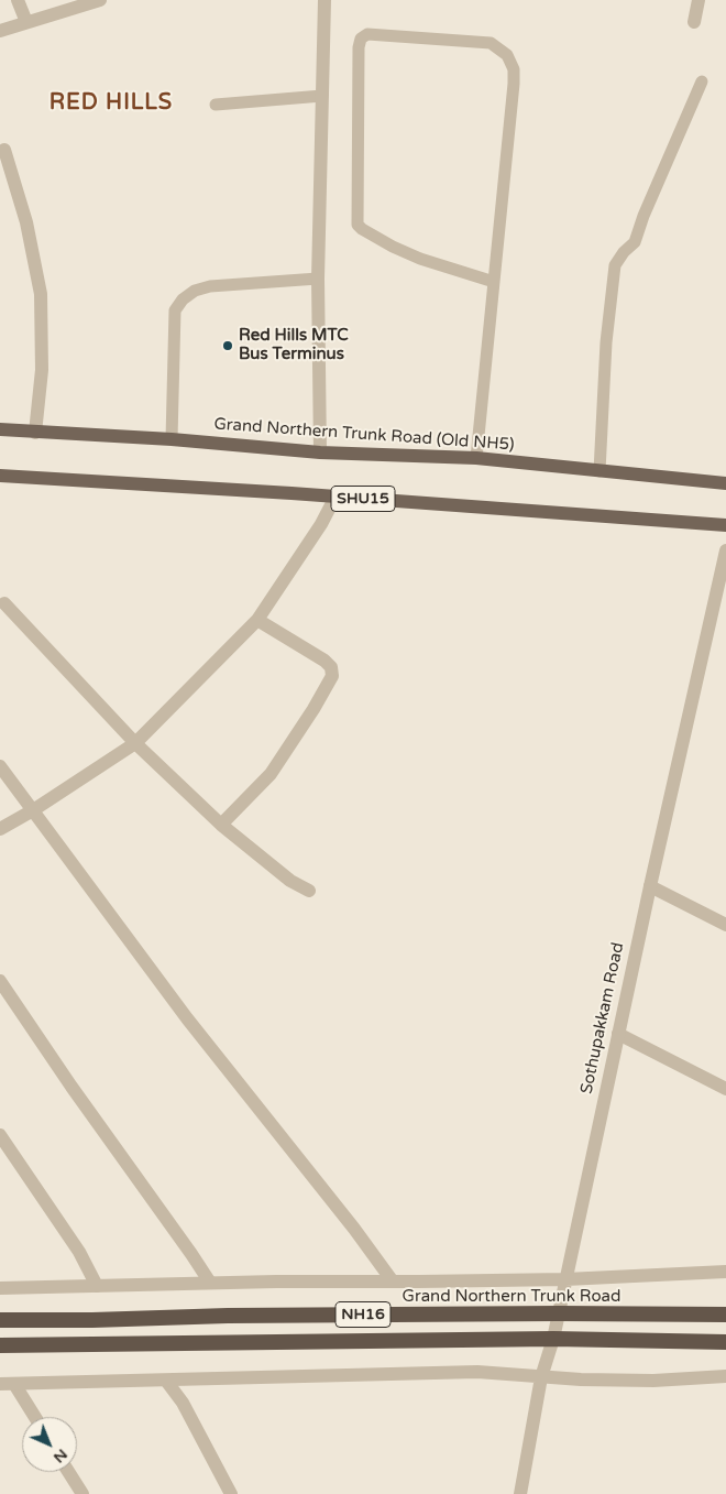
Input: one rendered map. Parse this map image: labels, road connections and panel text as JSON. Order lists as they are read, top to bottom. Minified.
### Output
{"streets":{"highway":["Grand Northern Trunk Road","NH16"],"main road":["Grand Northern Trunk Road (Old NH5)","SHU15"],"street":["Sothupakkam Road"]},"crossings":[["Sothupakkam Road","Grand Northern Trunk Road"],["Sothupakkam Road","NH16"]],"districts":["RED HILLS"],"places":["Red Hills MTC Bus Terminus"],"north":"bottom right"}
